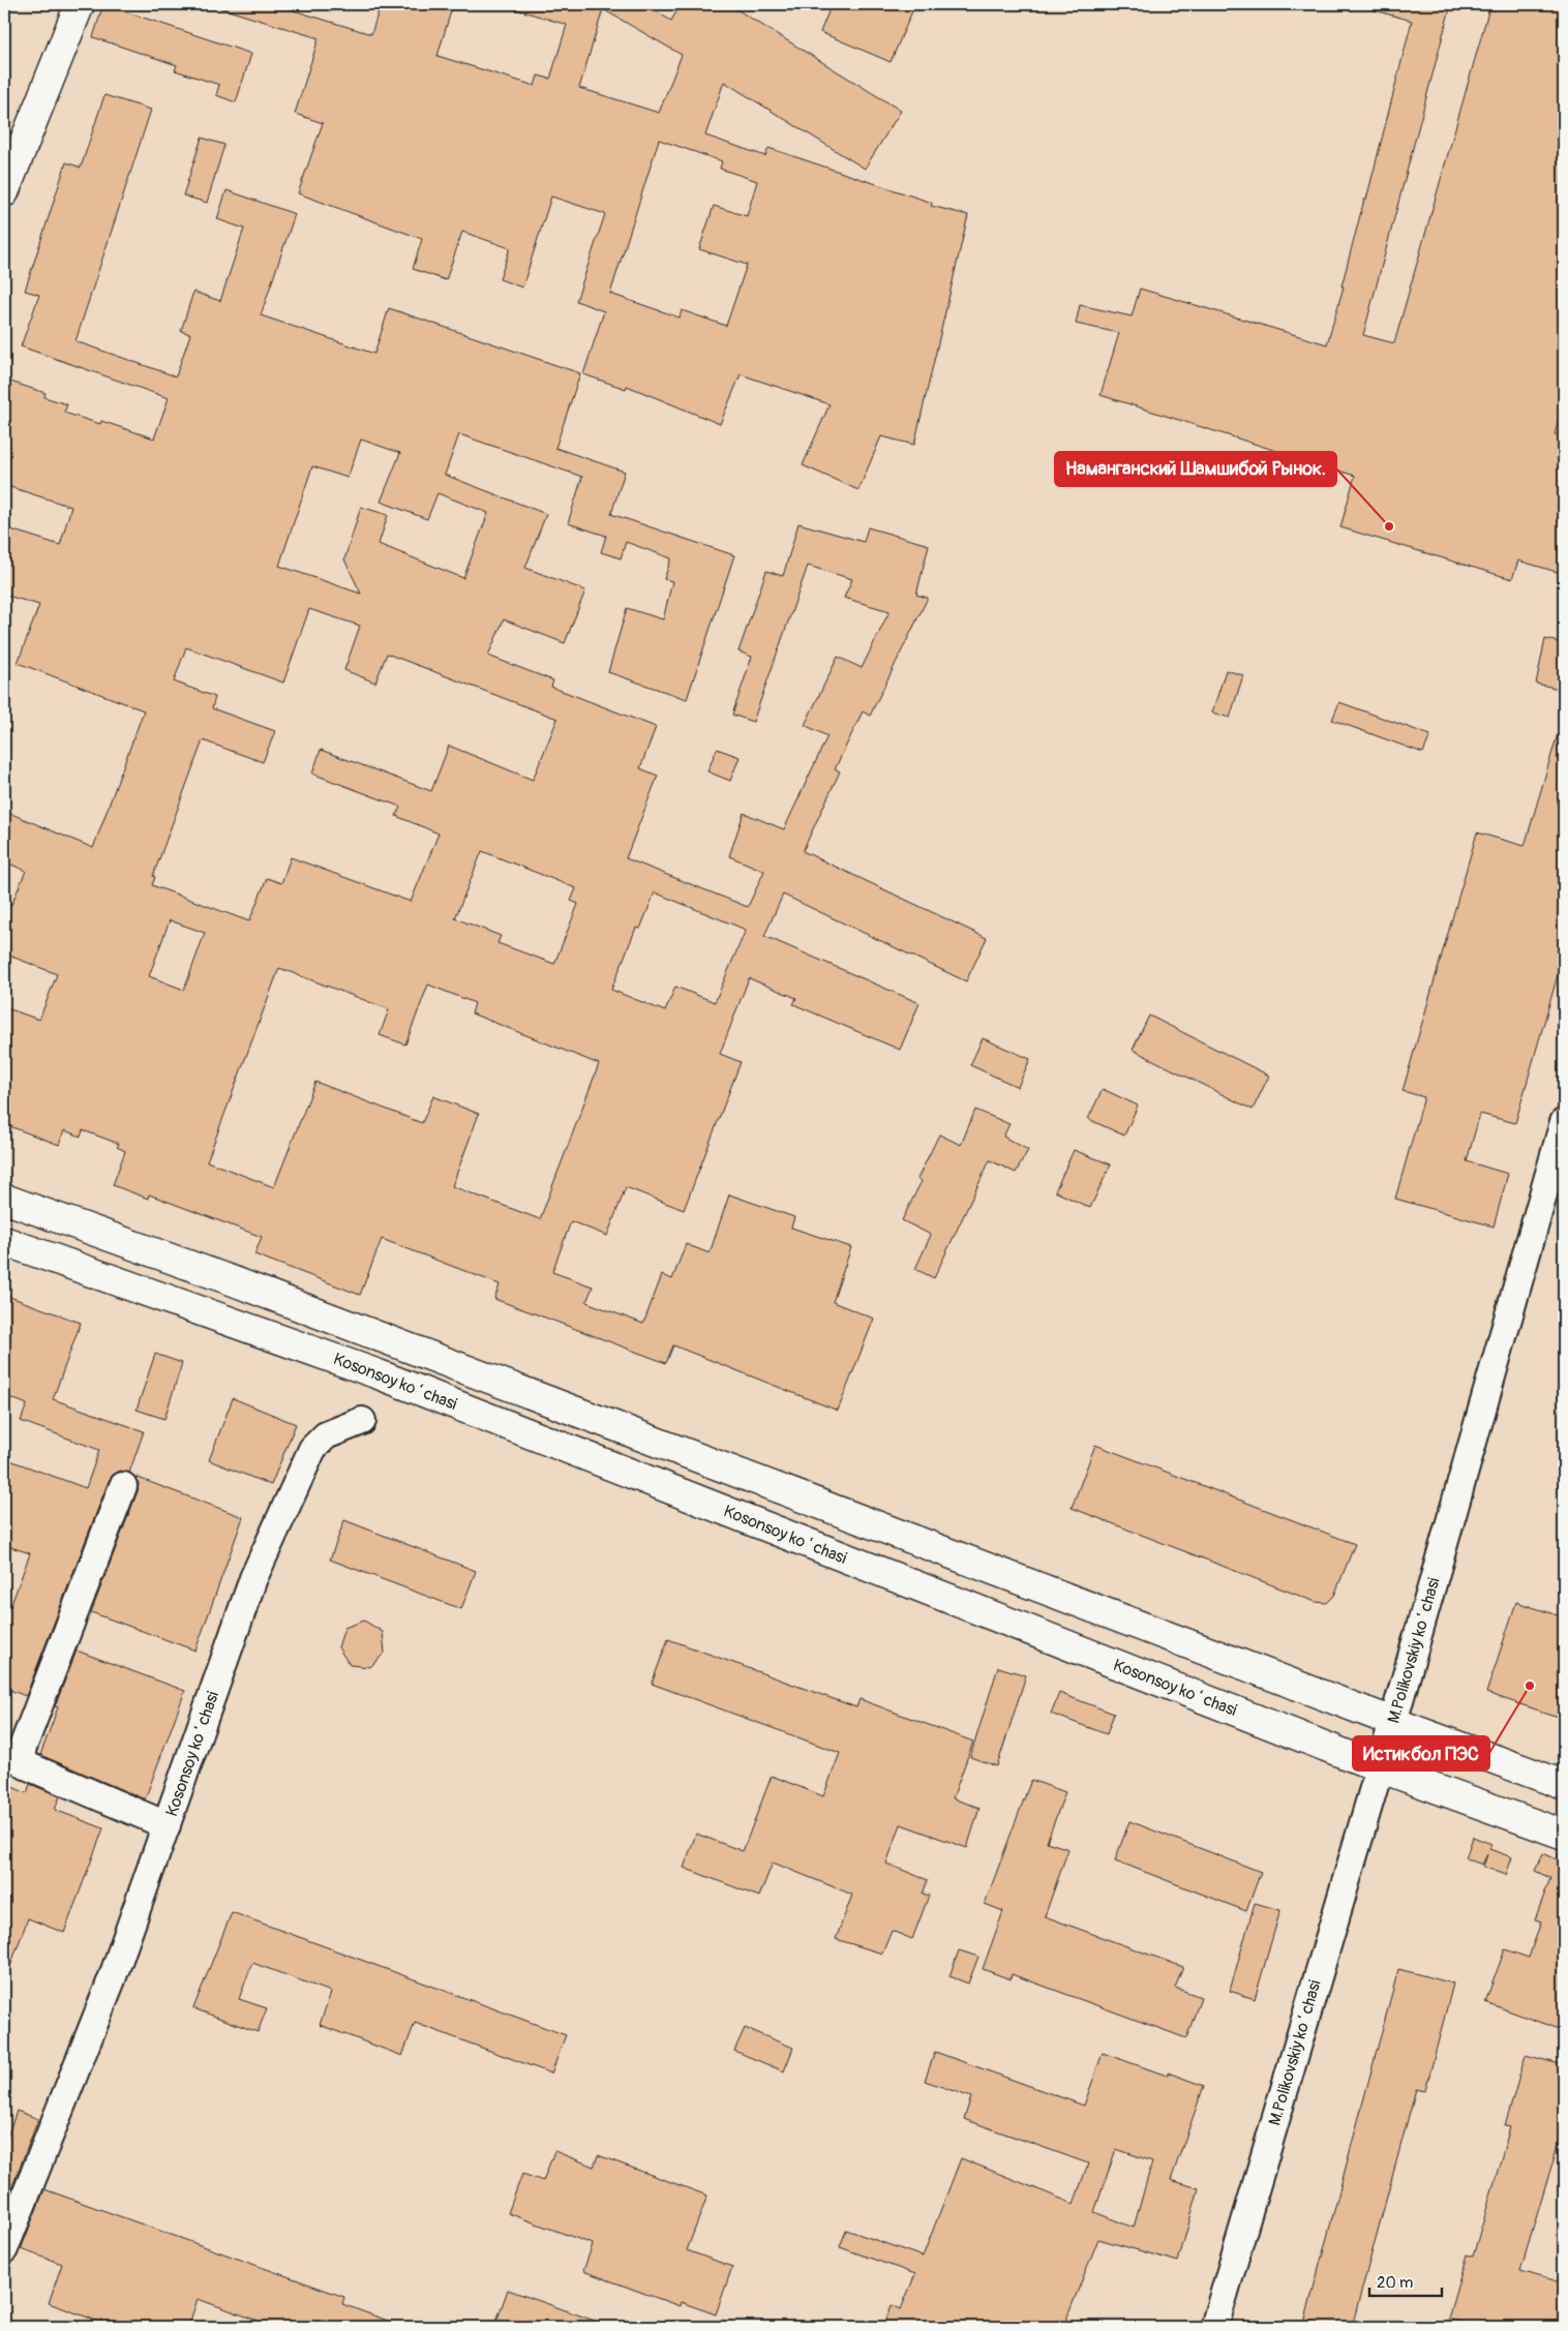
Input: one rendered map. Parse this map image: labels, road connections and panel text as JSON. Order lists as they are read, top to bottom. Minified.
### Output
{"streets":{"street":["Kosonsoy koʻchasi","M.Polikovskiy koʻchasi"]},"crossings":[["Kosonsoy koʻchasi","M.Polikovskiy koʻchasi"]],"places":["Наманганский Шамшибой Рынок.","Истикбол ПЭС"],"scale_bar":"20 m"}
